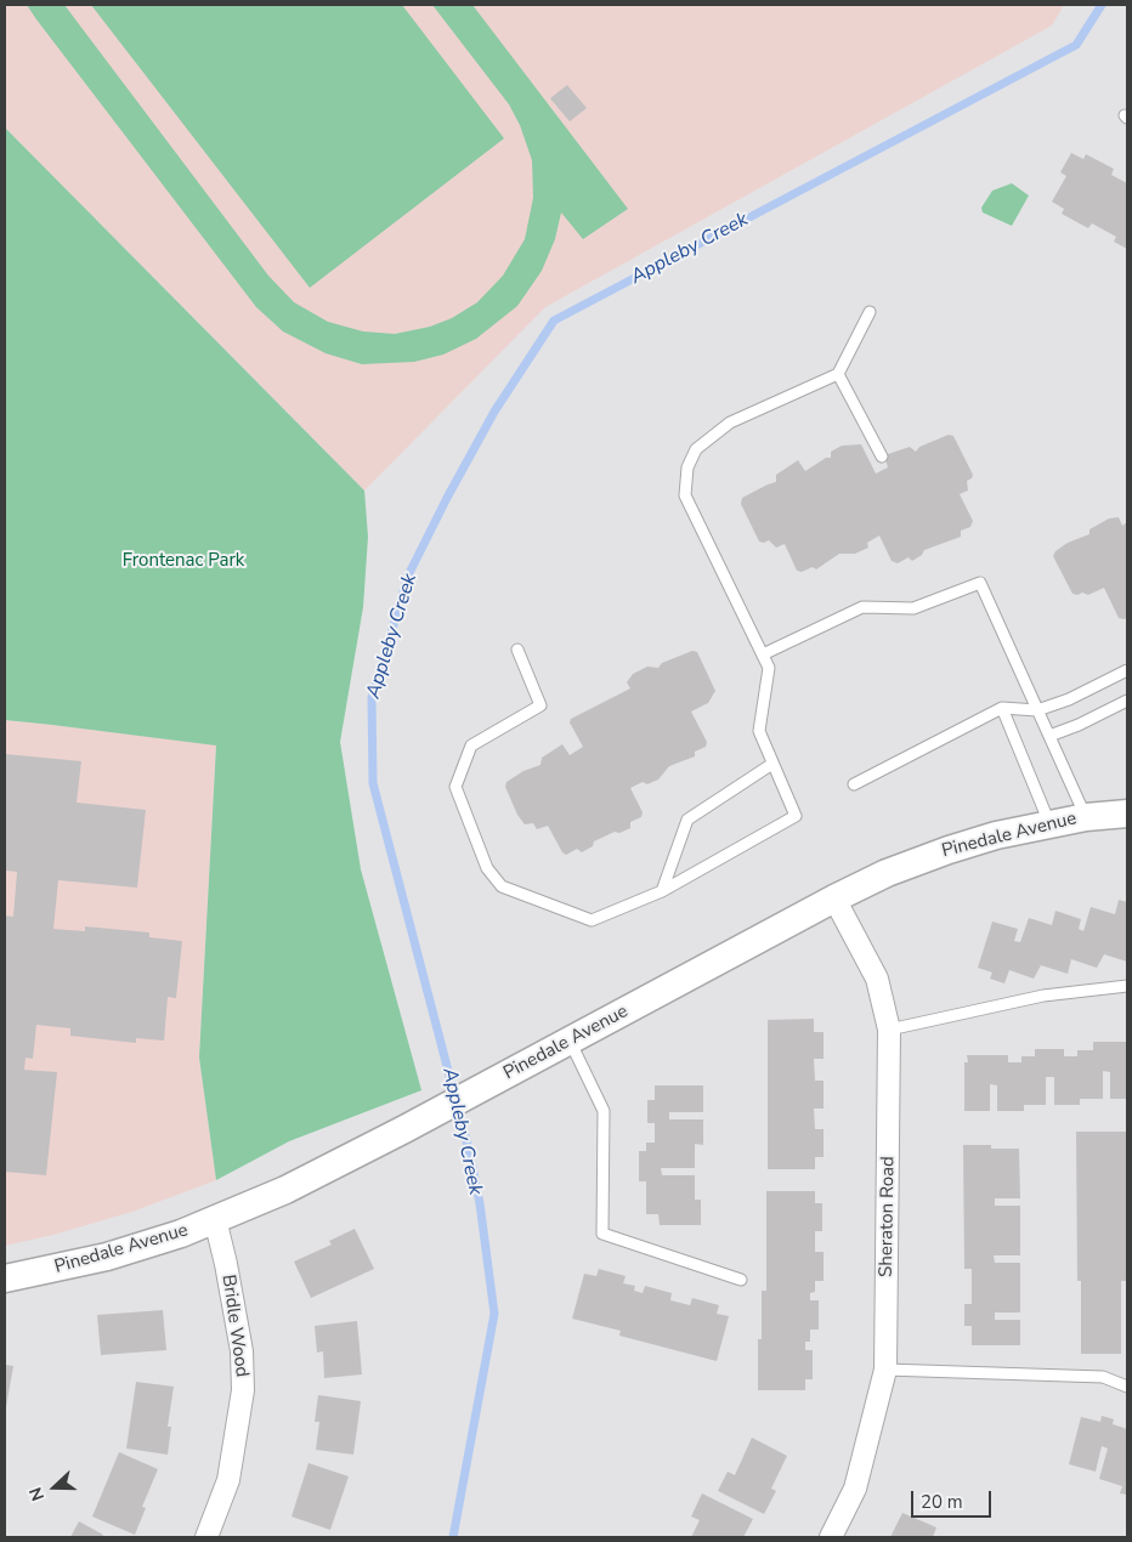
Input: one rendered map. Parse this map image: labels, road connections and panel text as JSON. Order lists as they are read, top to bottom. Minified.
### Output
{"streets":{"street":["Pinedale Avenue","Sheraton Road","Bridle Wood"]},"crossings":[["Pinedale Avenue","Sheraton Road"],["Pinedale Avenue","Bridle Wood"]],"water":["Appleby Creek"],"parks":["Frontenac Park"],"scale_bar":"20 m","north":"left"}
